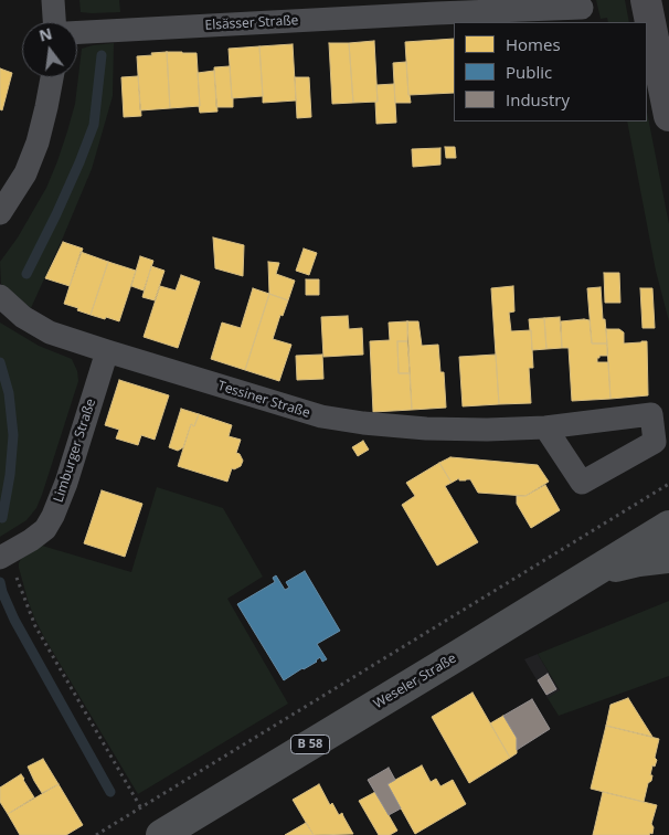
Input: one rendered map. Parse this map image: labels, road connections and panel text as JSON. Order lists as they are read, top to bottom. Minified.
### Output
{"streets":{"main road":["Weseler Straße","B 58"],"street":["Elsässer Straße","Tessiner Straße","Limburger Straße"]},"crossings":[["Tessiner Straße","Limburger Straße"]],"legend":["Homes","Public","Industry"],"north":"top"}
